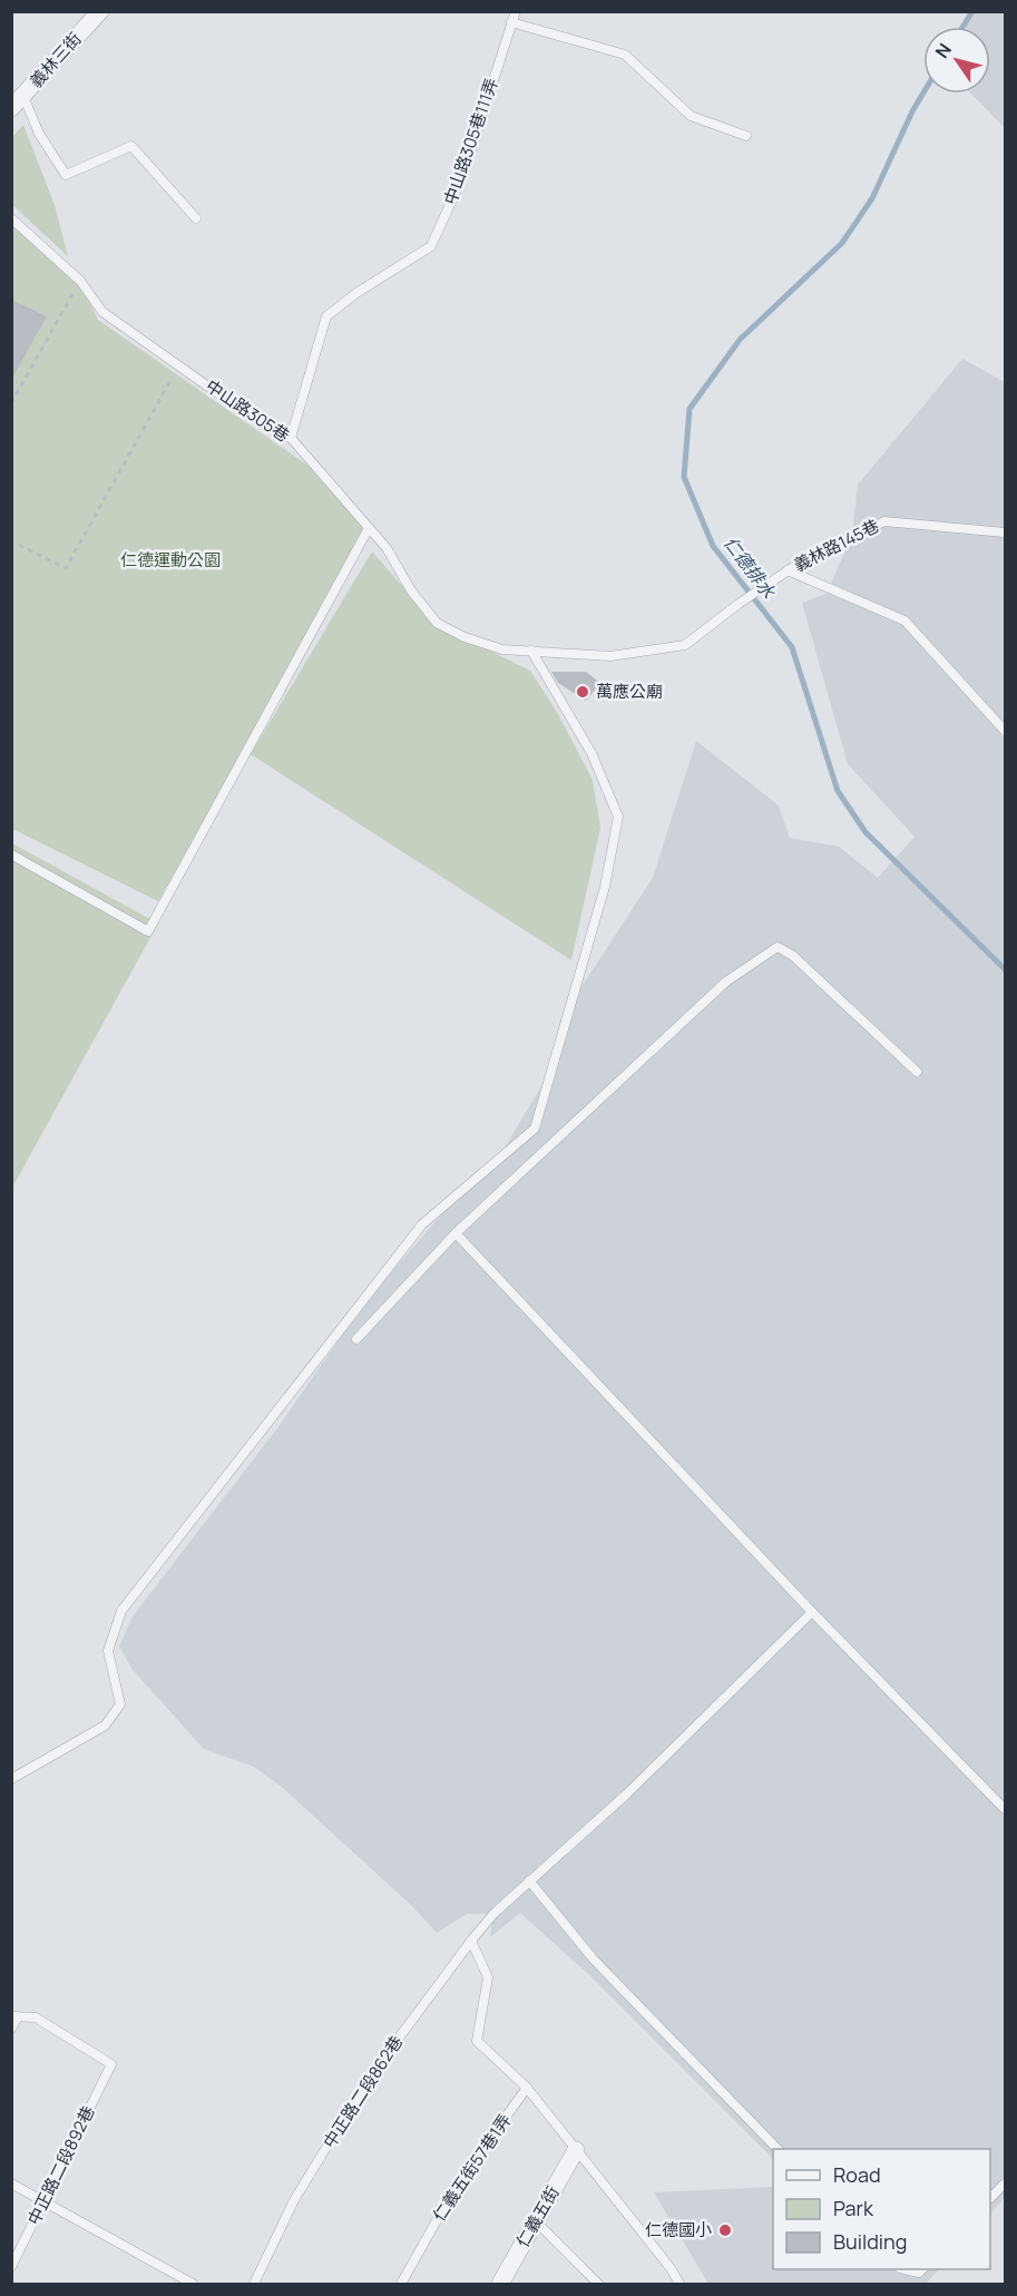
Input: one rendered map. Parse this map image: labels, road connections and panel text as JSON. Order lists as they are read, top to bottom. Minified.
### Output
{"streets":{"street":["義林三街","仁義五街"],"lane":["中山路305巷111弄","中山路305巷","義林路145巷","中正路二段862巷","中正路二段892巷","仁義五街57巷1弄"]},"crossings":[["中山路305巷111弄","中山路305巷"],["中山路305巷","義林路145巷"]],"water":["仁德排水"],"parks":["仁德運動公園"],"places":["萬應公廟","仁德國小"],"legend":["Road","Park","Building"],"north":"top left"}
